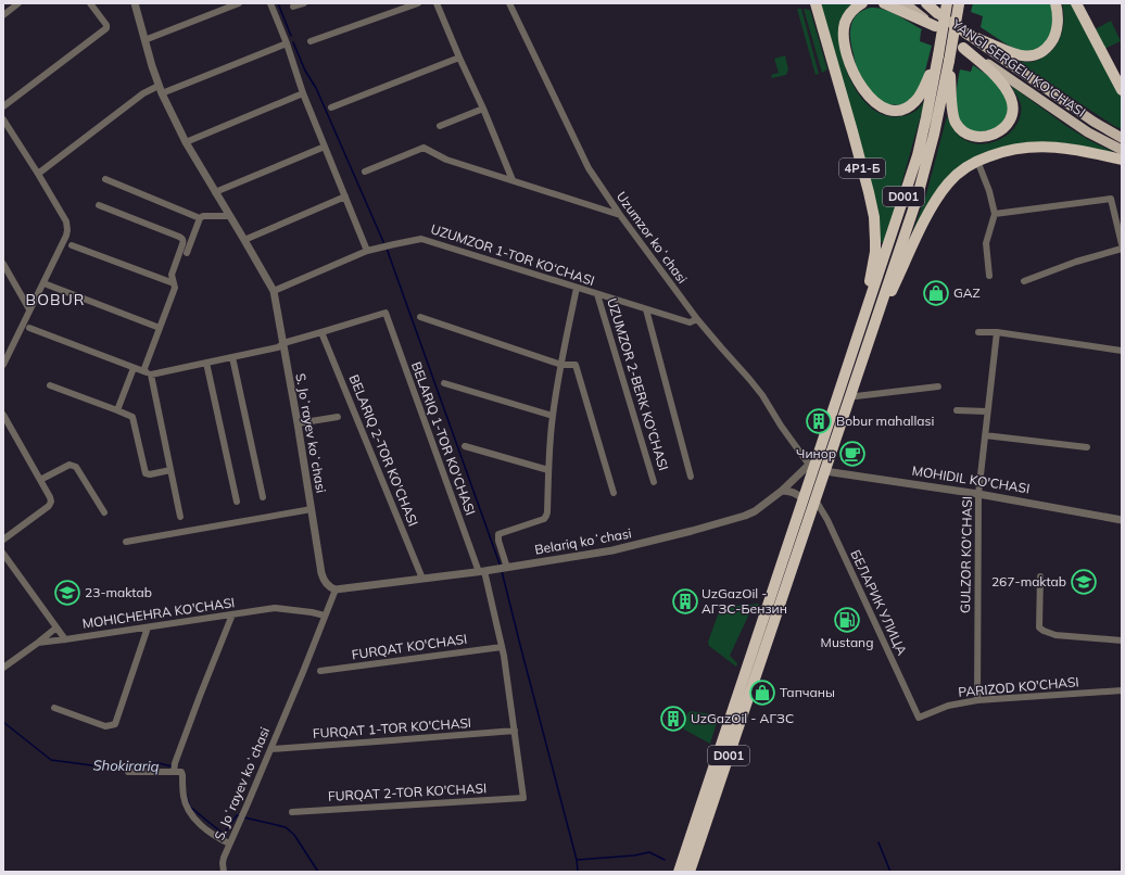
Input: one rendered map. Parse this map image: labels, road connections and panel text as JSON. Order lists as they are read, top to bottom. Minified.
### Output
{"streets":{"highway":["4Р1-Б","D001"],"main road":["YANGI SERGELI KO'CHASI"],"street":["Uzumzor koʻchasi","UZUMZOR 1-TOR KO‘CHASI","UZUMZOR 2-BERK KO'CHASI","S. Joʻrayev koʻchasi","BELARIQ 1-TOR KO'CHASI","BELARIQ 2-TOR KO'CHASI","MOHIDIL KO'CHASI","Belariq koʻchasi","GULZOR KO'CHASI","БЕЛАРИК УЛИЦА","MOHICHEHRA KO'CHASI","FURQAT KO'CHASI","PARIZOD KO'CHASI","FURQAT 1-TOR KO'CHASI","FURQAT 2-TOR KO'CHASI"]},"crossings":[["4Р1-Б","D001"],["D001","Uzumzor koʻchasi"],["D001","MOHIDIL KO'CHASI"],["D001","Belariq koʻchasi"],["D001","БЕЛАРИК УЛИЦА"],["Uzumzor koʻchasi","UZUMZOR 1-TOR KO‘CHASI"],["Uzumzor koʻchasi","MOHIDIL KO'CHASI"],["Uzumzor koʻchasi","Belariq koʻchasi"],["UZUMZOR 1-TOR KO‘CHASI","UZUMZOR 2-BERK KO'CHASI"],["UZUMZOR 1-TOR KO‘CHASI","S. Joʻrayev koʻchasi"],["S. Joʻrayev koʻchasi","Belariq koʻchasi"],["S. Joʻrayev koʻchasi","MOHICHEHRA KO'CHASI"],["S. Joʻrayev koʻchasi","FURQAT 1-TOR KO'CHASI"],["BELARIQ 1-TOR KO'CHASI","BELARIQ 2-TOR KO'CHASI"],["BELARIQ 1-TOR KO'CHASI","Belariq koʻchasi"],["BELARIQ 1-TOR KO'CHASI","FURQAT KO'CHASI"],["BELARIQ 1-TOR KO'CHASI","FURQAT 1-TOR KO'CHASI"],["BELARIQ 1-TOR KO'CHASI","FURQAT 2-TOR KO'CHASI"],["BELARIQ 2-TOR KO'CHASI","Belariq koʻchasi"],["MOHIDIL KO'CHASI","Belariq koʻchasi"],["MOHIDIL KO'CHASI","GULZOR KO'CHASI"],["GULZOR KO'CHASI","PARIZOD KO'CHASI"],["БЕЛАРИК УЛИЦА","PARIZOD KO'CHASI"]],"districts":["BOBUR"],"water":["Shokirariq"],"places":{"shop":["GAZ","Тапчаны"],"building":["Bobur mahallasi","UzGazOil - АГЗС-Бензин","UzGazOil - АГЗС"],"cafe":["Чинор"],"school or university":["267-maktab","23-maktab"],"fuel station":["Mustang"]}}
